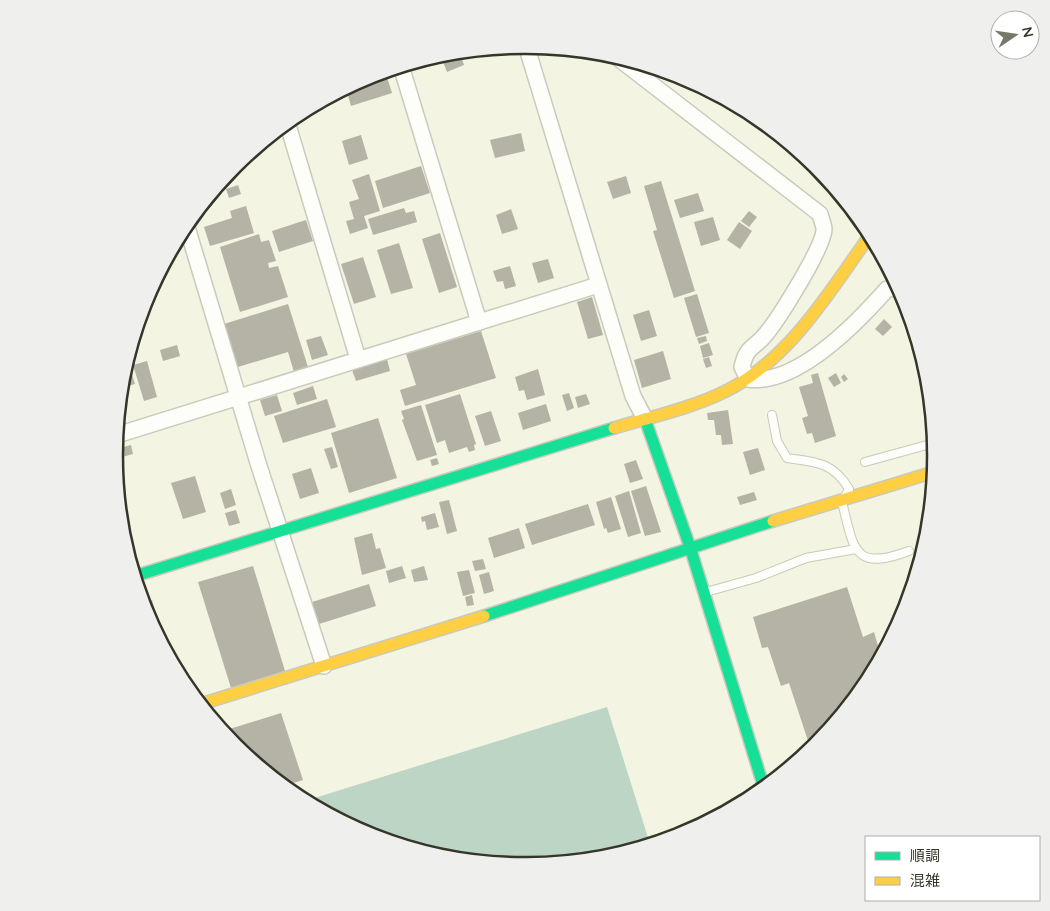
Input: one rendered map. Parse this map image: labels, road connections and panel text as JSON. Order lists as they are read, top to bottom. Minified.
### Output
{"legend":["順調","混雑"],"north":"right"}
